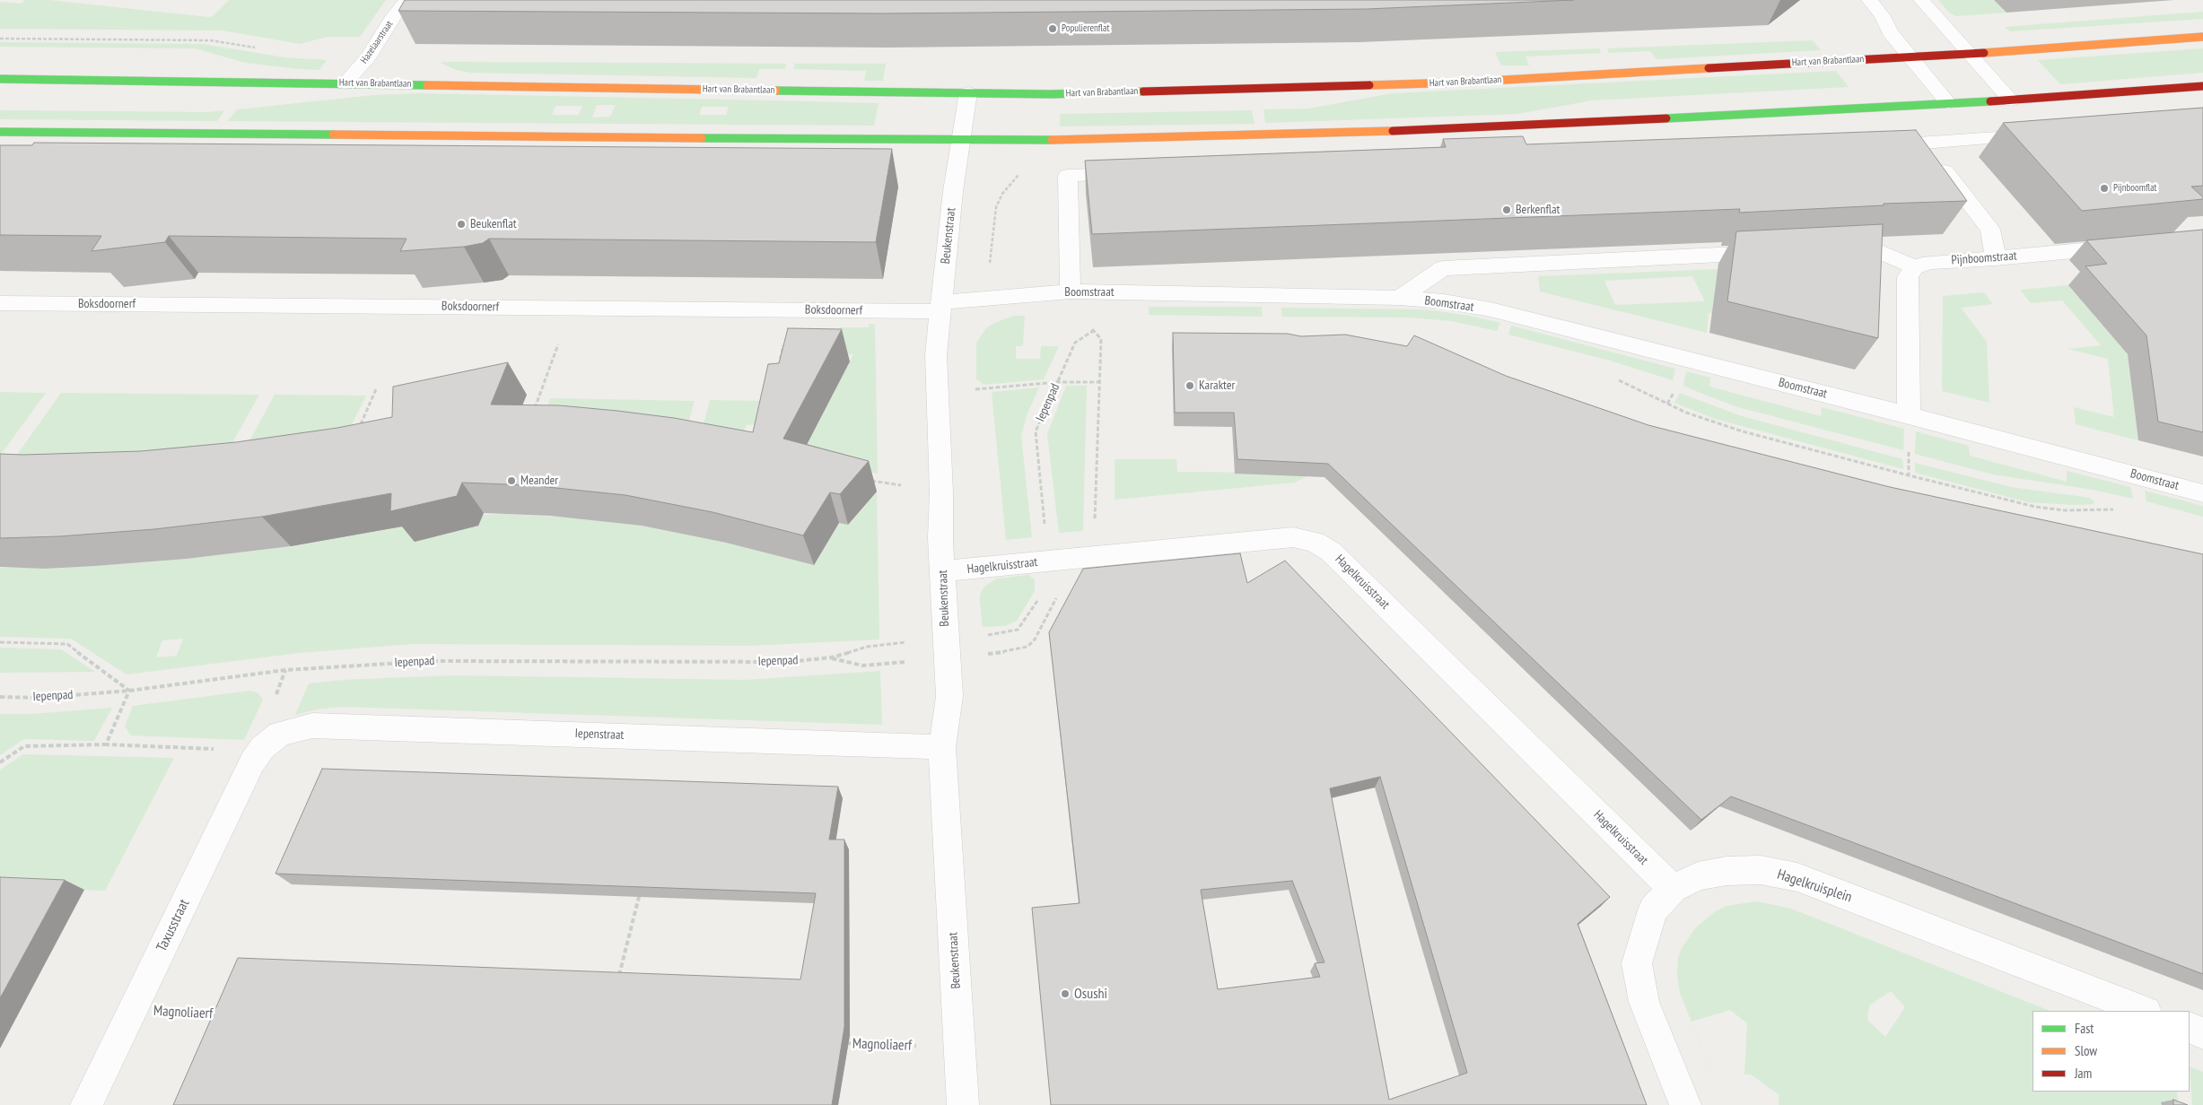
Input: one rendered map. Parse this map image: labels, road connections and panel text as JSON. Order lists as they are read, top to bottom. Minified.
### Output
{"streets":{"street":["Hazelaarstraat","Hart van Brabantlaan","Beukenstraat","Pijnboomstraat","Boomstraat","Boksdoornerf","Hagelkruisstraat","Iepenstraat","Hagelkruisplein","Taxusstraat"],"path":["Iepenpad","Magnoliaerf"]},"crossings":[["Hazelaarstraat","Hart van Brabantlaan"],["Hart van Brabantlaan","Beukenstraat"],["Beukenstraat","Boomstraat"],["Beukenstraat","Boksdoornerf"],["Beukenstraat","Hagelkruisstraat"],["Beukenstraat","Iepenstraat"],["Beukenstraat","Magnoliaerf"],["Boomstraat","Boksdoornerf"],["Iepenpad","Hagelkruisstraat"],["Hagelkruisstraat","Hagelkruisplein"],["Iepenstraat","Taxusstraat"],["Taxusstraat","Magnoliaerf"]],"places":["Populierenflat","Pijnboomflat","Berkenflat","Beukenflat","Karakter","Meander","Osushi"],"legend":["Fast","Slow","Jam"]}
